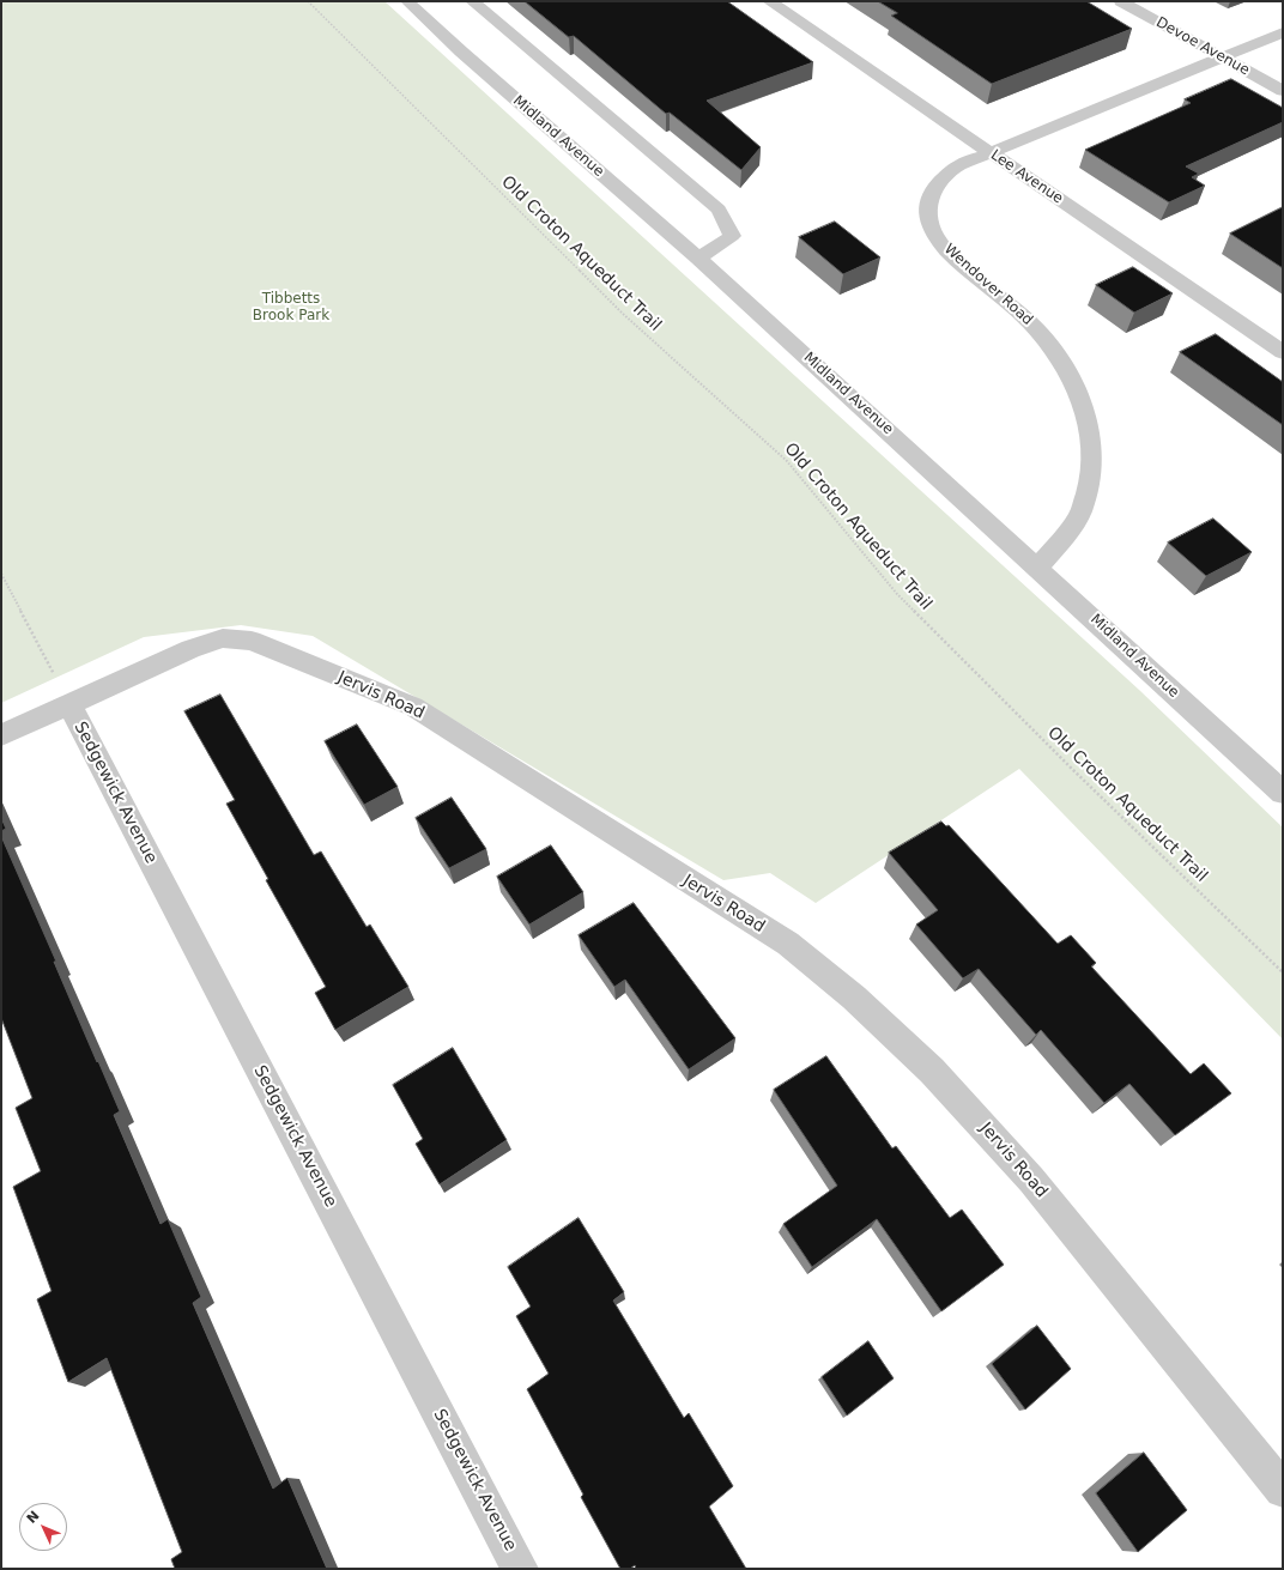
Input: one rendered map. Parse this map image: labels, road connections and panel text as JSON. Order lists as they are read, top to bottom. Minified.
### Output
{"streets":{"street":["Devoe Avenue","Midland Avenue","Lee Avenue","Wendover Road","Jervis Road","Sedgewick Avenue"],"path":["Old Croton Aqueduct Trail"]},"crossings":[["Devoe Avenue","Wendover Road"],["Midland Avenue","Wendover Road"],["Lee Avenue","Wendover Road"],["Jervis Road","Sedgewick Avenue"]],"parks":["Tibbetts Brook Park"],"north":"top left"}
